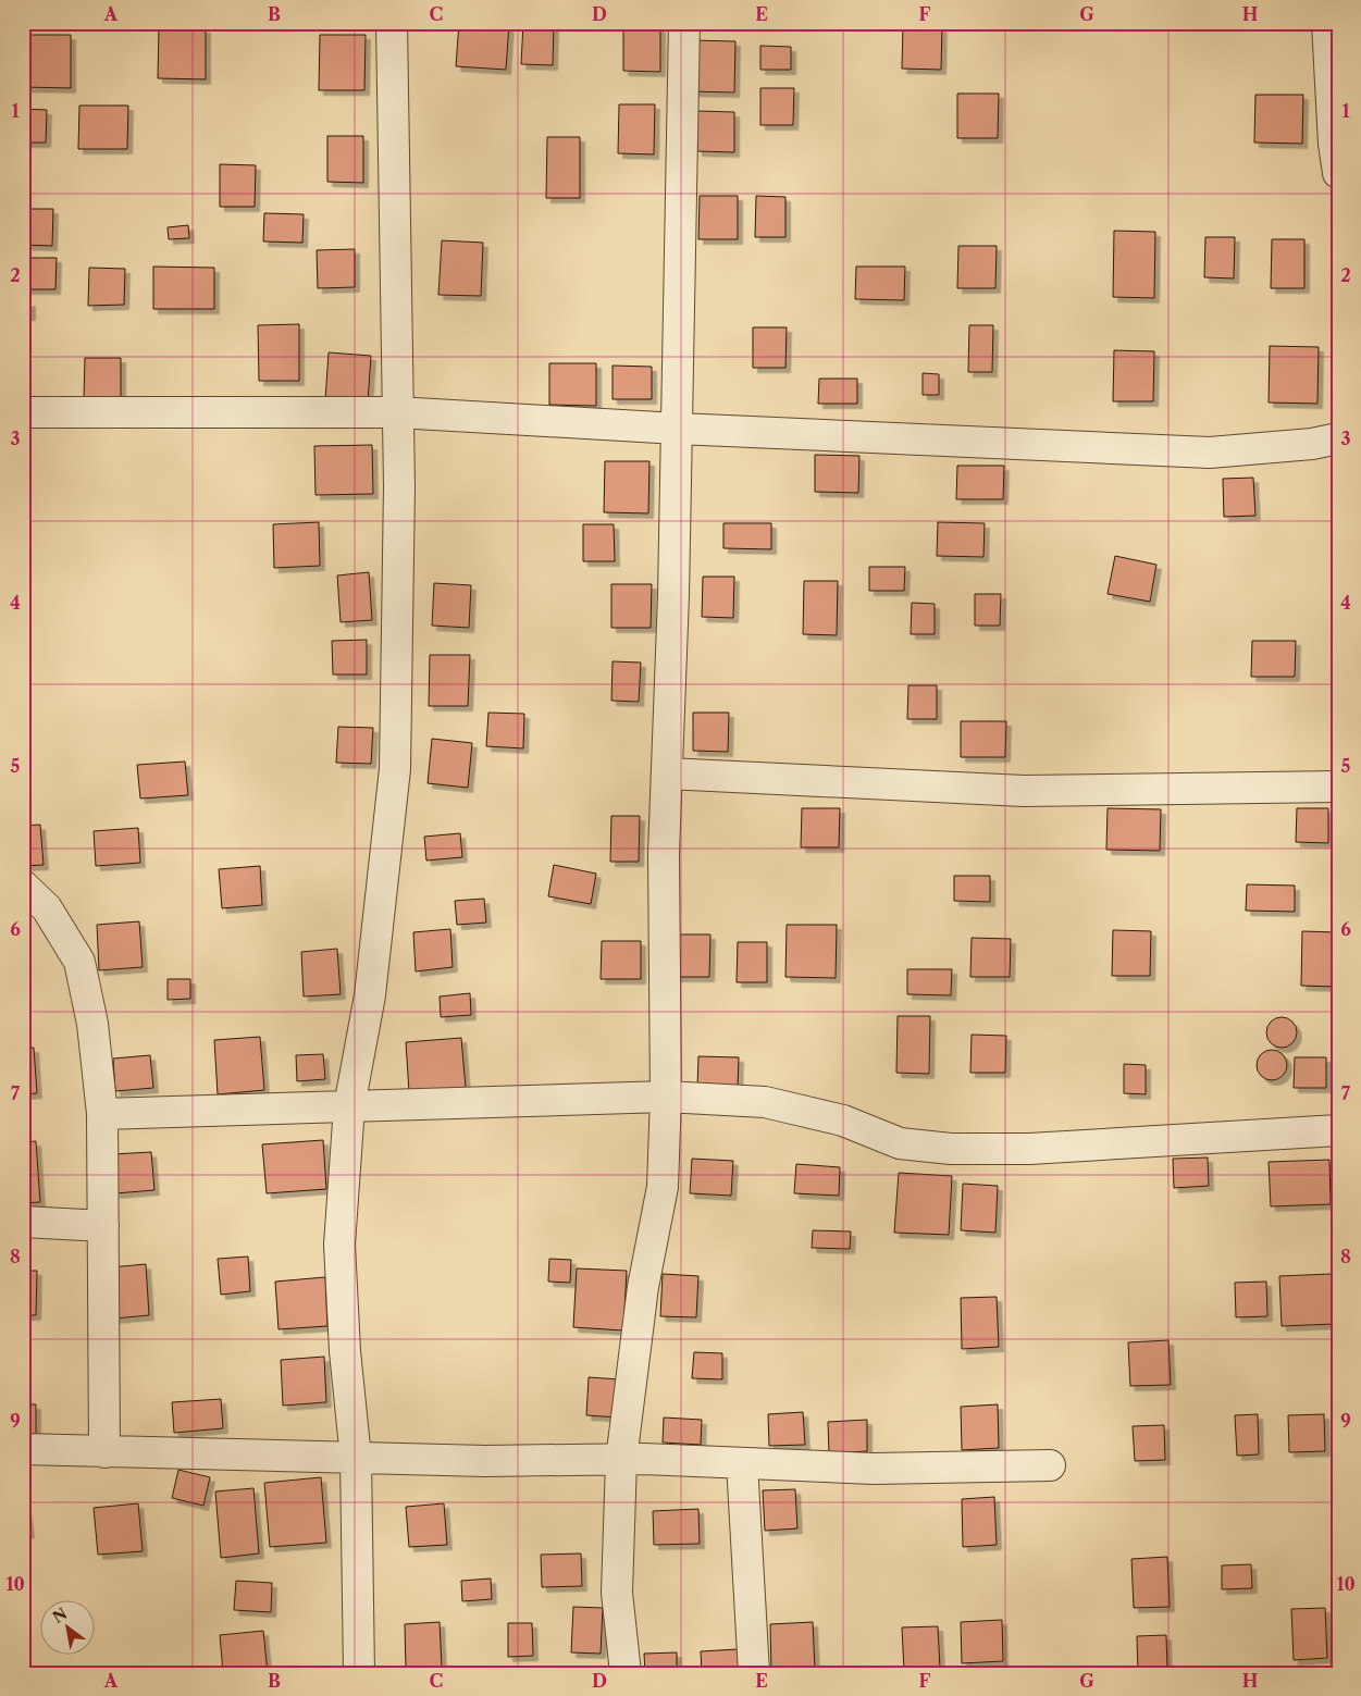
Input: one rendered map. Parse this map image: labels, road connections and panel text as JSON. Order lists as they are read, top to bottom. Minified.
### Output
{"north":"top left","grid":{"columns":["A","B","C","D","E","F","G","H"],"rows":["1","2","3","4","5","6","7","8","9","10"]}}
